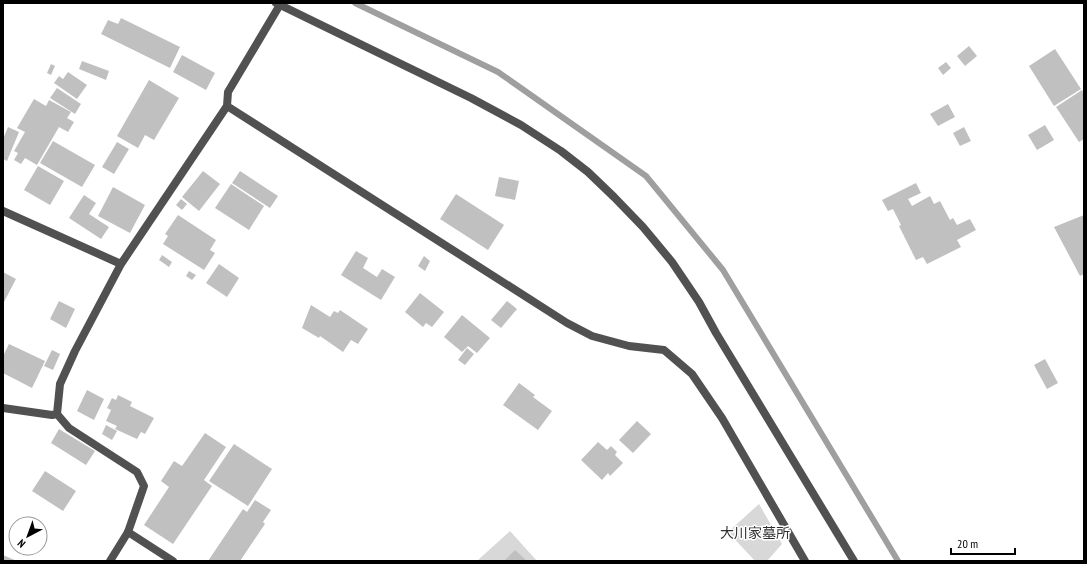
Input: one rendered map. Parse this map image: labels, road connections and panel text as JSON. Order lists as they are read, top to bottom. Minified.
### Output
{"parks":["大川家墓所"],"scale_bar":"20 m","north":"bottom left"}
